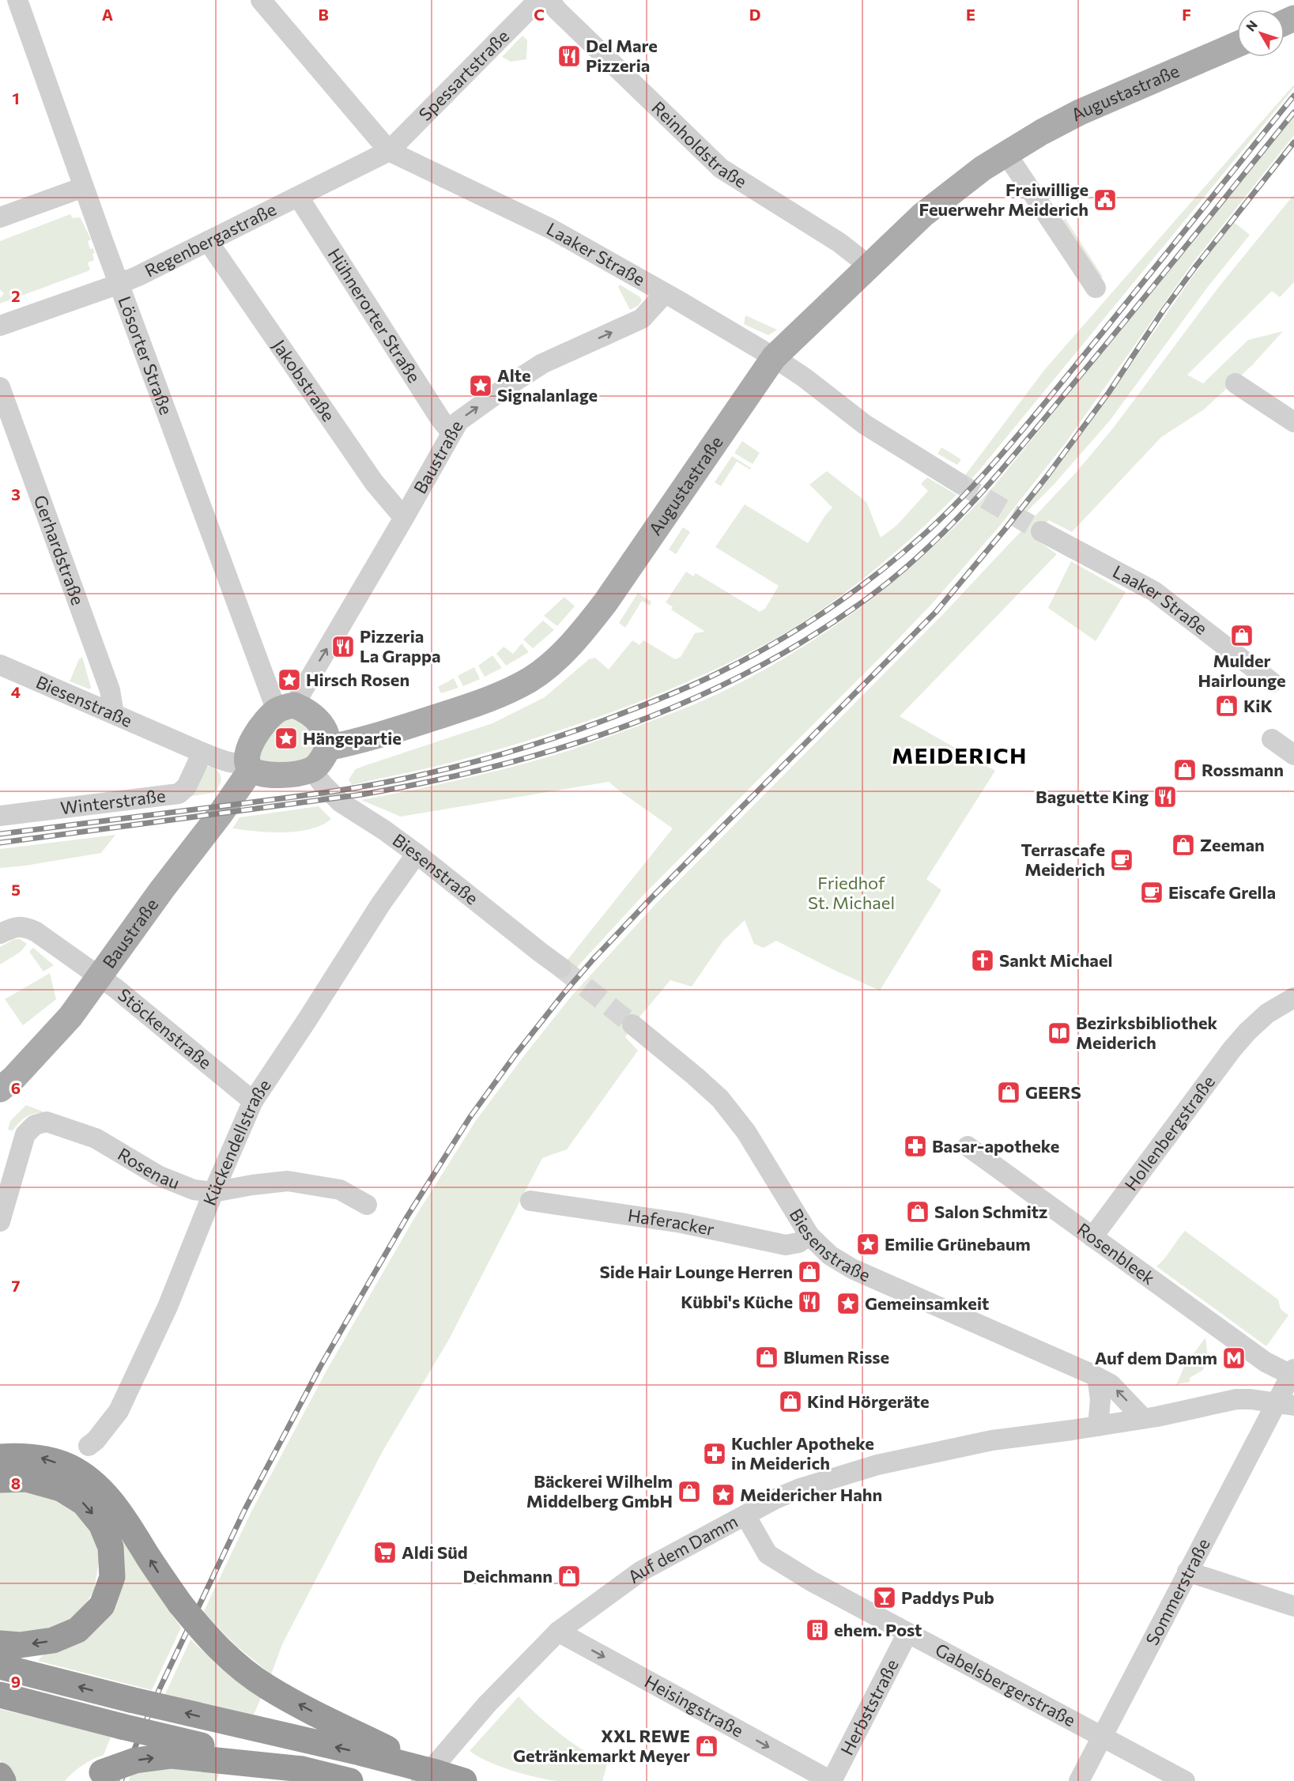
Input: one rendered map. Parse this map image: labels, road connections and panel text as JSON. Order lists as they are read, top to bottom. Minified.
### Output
{"streets":{"main road":["Augustastraße","Baustraße"],"street":["Spessartstraße","Reinholdstraße","Regenbergastraße","Laaker Straße","Hühnerorter Straße","Lösorter Straße","Jakobstraße","Gerhardstraße","Biesenstraße","Winterstraße","Stöckenstraße","Hollenbergstraße","Kückendellstraße","Rosenau","Haferacker","Rosenbleek","Auf dem Damm","Sommerstraße","Gabelsbergerstraße","Heisingstraße","Herbststraße"]},"crossings":[["Spessartstraße","Regenbergastraße"],["Spessartstraße","Laaker Straße"],["Augustastraße","Reinholdstraße"],["Augustastraße","Laaker Straße"],["Augustastraße","Lösorter Straße"],["Augustastraße","Baustraße"],["Augustastraße","Biesenstraße"],["Regenbergastraße","Laaker Straße"],["Regenbergastraße","Hühnerorter Straße"],["Regenbergastraße","Lösorter Straße"],["Regenbergastraße","Jakobstraße"],["Laaker Straße","Baustraße"],["Hühnerorter Straße","Baustraße"],["Lösorter Straße","Baustraße"],["Lösorter Straße","Biesenstraße"],["Jakobstraße","Baustraße"],["Baustraße","Biesenstraße"],["Baustraße","Stöckenstraße"],["Gerhardstraße","Biesenstraße"],["Biesenstraße","Winterstraße"],["Biesenstraße","Kückendellstraße"],["Biesenstraße","Haferacker"],["Biesenstraße","Auf dem Damm"],["Stöckenstraße","Kückendellstraße"],["Hollenbergstraße","Rosenbleek"],["Kückendellstraße","Rosenau"],["Rosenbleek","Sommerstraße"],["Auf dem Damm","Sommerstraße"],["Auf dem Damm","Gabelsbergerstraße"],["Auf dem Damm","Heisingstraße"],["Sommerstraße","Gabelsbergerstraße"],["Gabelsbergerstraße","Herbststraße"],["Heisingstraße","Herbststraße"]],"one_way":["Baustraße","Heisingstraße"],"districts":["MEIDERICH"],"parks":["Friedhof St. Michael"],"places":{"restaurant":["Del Mare Pizzeria","Pizzeria La Grappa","Baguette King","Kübbi's Küche"],"public building":["Freiwillige Feuerwehr Meiderich"],"place":["Alte Signalanlage","Hirsch Rosen","Hängepartie","Emilie Grünebaum","Gemeinsamkeit","Meidericher Hahn"],"shop":["Mulder Hairlounge","KiK","Rossmann","Zeeman","GEERS","Salon Schmitz","Side Hair Lounge Herren","Blumen Risse","Kind Hörgeräte","Bäckerei Wilhelm Middelberg GmbH","Deichmann","XXL REWE Getränkemarkt Meyer"],"cafe":["Terrascafe Meiderich","Eiscafe Grella"],"church":["Sankt Michael"],"library":["Bezirksbibliothek Meiderich"],"pharmacy":["Basar-apotheke","Kuchler Apotheke in Meiderich"],"metro station":["Auf dem Damm"],"supermarket":["Aldi Süd"],"bar":["Paddys Pub"],"building":["ehem. Post"]},"north":"top left","grid":{"columns":["A","B","C","D","E","F"],"rows":["1","2","3","4","5","6","7","8","9"]}}
